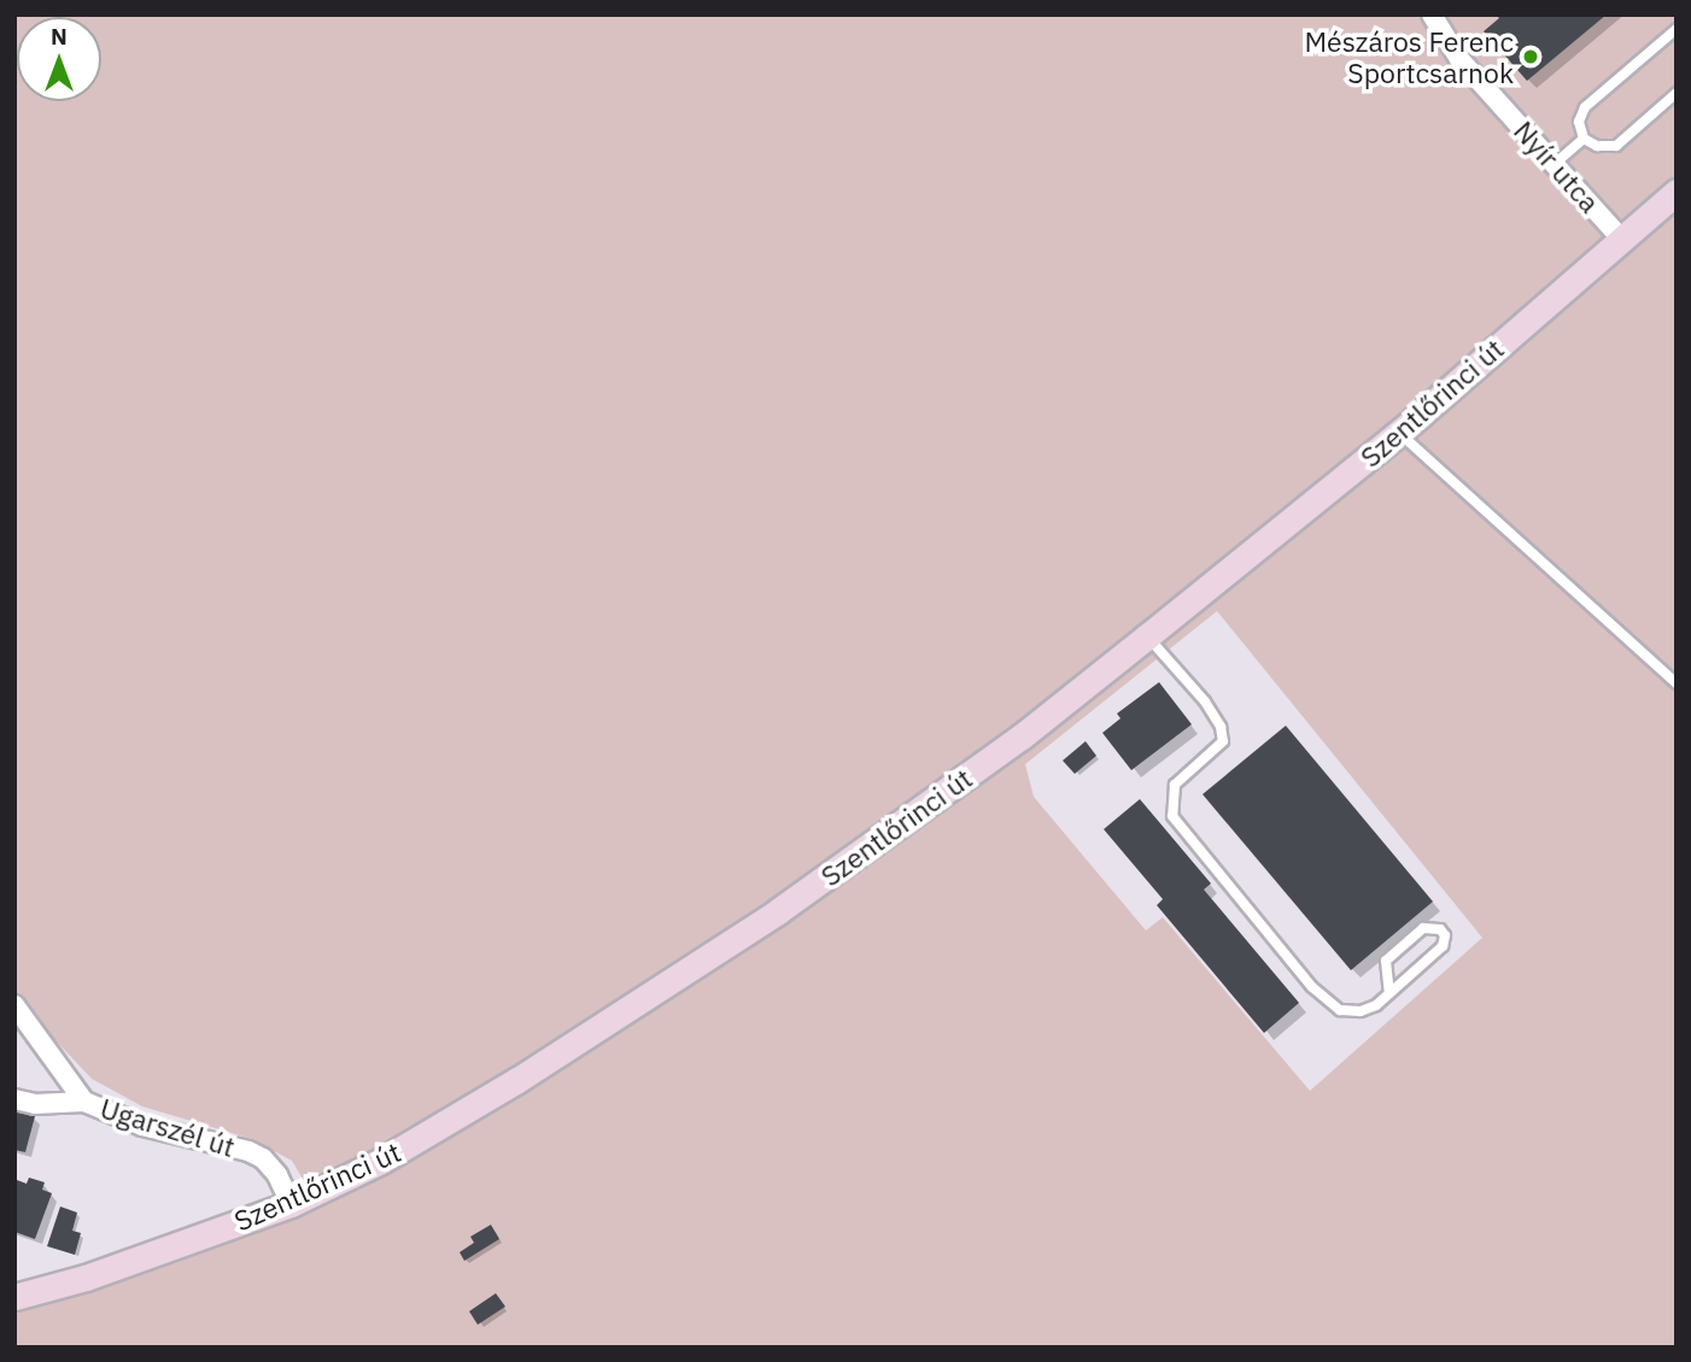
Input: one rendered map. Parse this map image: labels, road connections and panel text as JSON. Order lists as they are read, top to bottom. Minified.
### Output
{"streets":{"main road":["Szentlőrinci út"],"street":["Nyír utca","Ugarszél út"]},"crossings":[["Nyír utca","Szentlőrinci út"],["Szentlőrinci út","Ugarszél út"]],"places":["Mészáros Ferenc Sportcsarnok"],"north":"top"}
